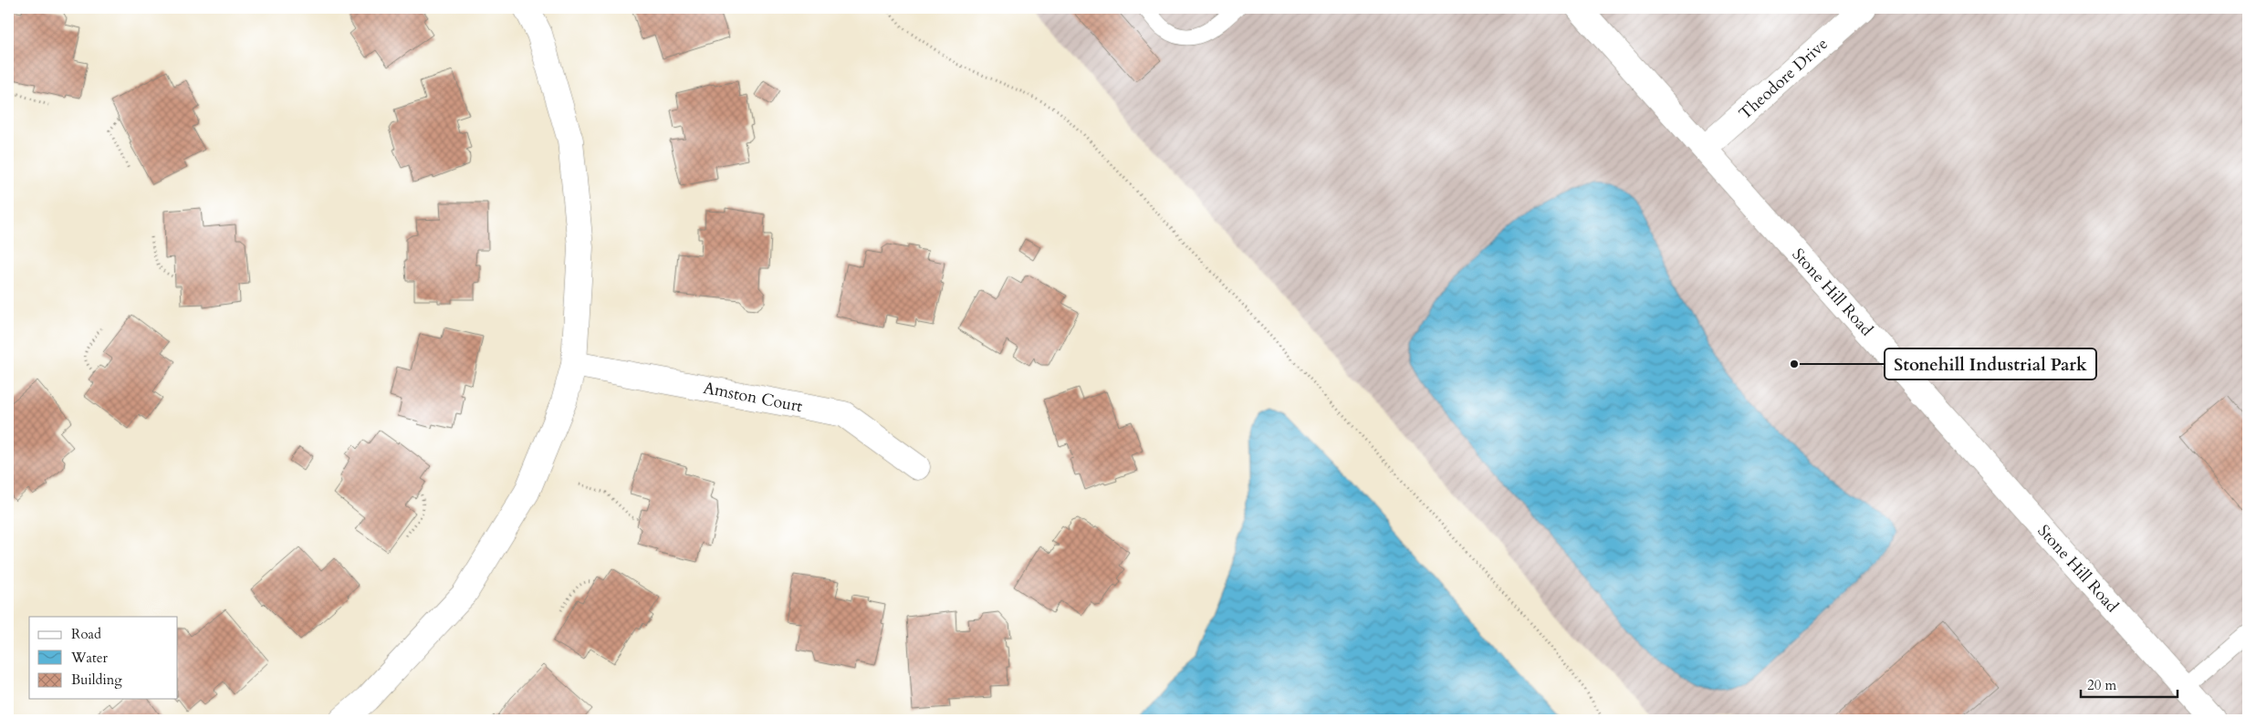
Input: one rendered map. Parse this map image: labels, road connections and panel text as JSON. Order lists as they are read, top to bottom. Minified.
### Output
{"streets":{"street":["Theodore Drive","Stone Hill Road","Amston Court"]},"crossings":[["Theodore Drive","Stone Hill Road"]],"places":["Stonehill Industrial Park"],"legend":["Road","Water","Building"],"scale_bar":"20 m"}
